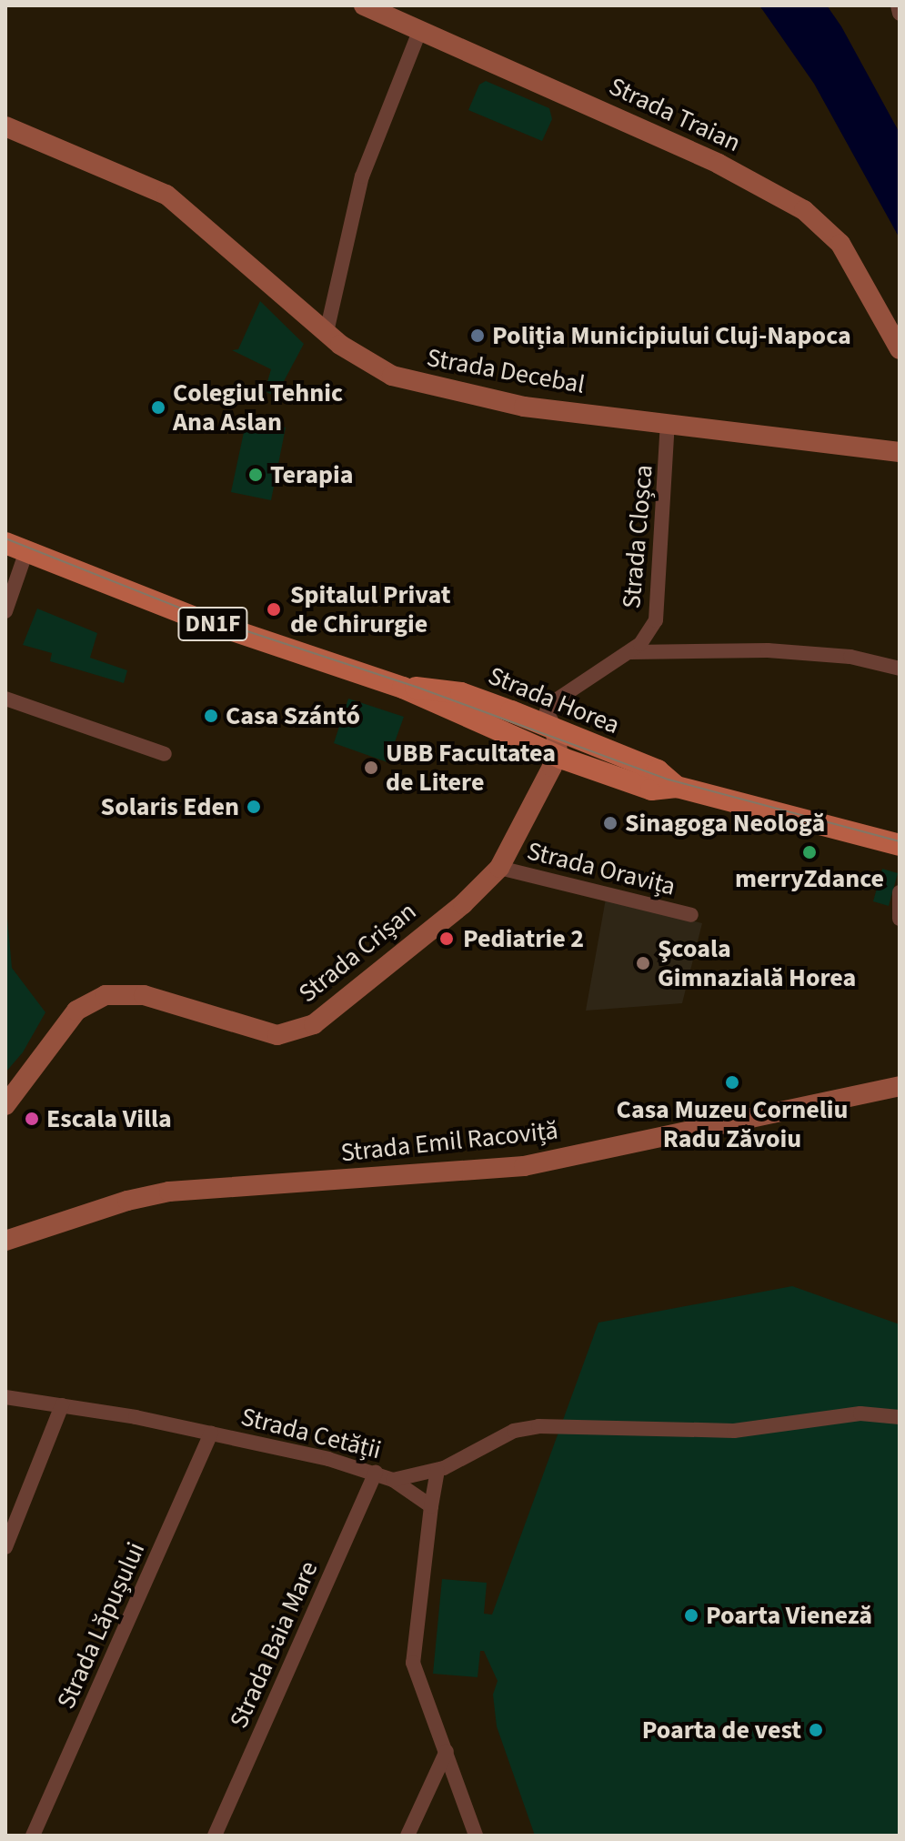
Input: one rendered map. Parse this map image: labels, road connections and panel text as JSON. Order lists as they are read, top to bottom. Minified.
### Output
{"streets":{"main road":["DN1F","Strada Horea"],"street":["Strada Traian","Strada Decebal","Strada Cloșca","Strada Oravița","Strada Crișan","Strada Emil Racoviță","Strada Cetății","Strada Lăpușului","Strada Baia Mare"]},"crossings":[["Strada Decebal","Strada Cloșca"],["Strada Cloșca","Strada Horea"],["Strada Cloșca","Strada Crișan"],["Strada Horea","Strada Crișan"],["Strada Oravița","Strada Crișan"],["Strada Cetății","Strada Lăpușului"],["Strada Cetății","Strada Baia Mare"]],"places":["Poliția Municipiului Cluj-Napoca","Colegiul Tehnic Ana Aslan","Terapia","Spitalul Privat de Chirurgie","Casa Szántó","UBB Facultatea de Litere","Solaris Eden","Sinagoga Neologă","merryZdance","Pediatrie 2","Şcoala Gimnazială Horea","Casa Muzeu Corneliu Radu Zăvoiu","Escala Villa","Poarta Vieneză","Poarta de vest"]}
